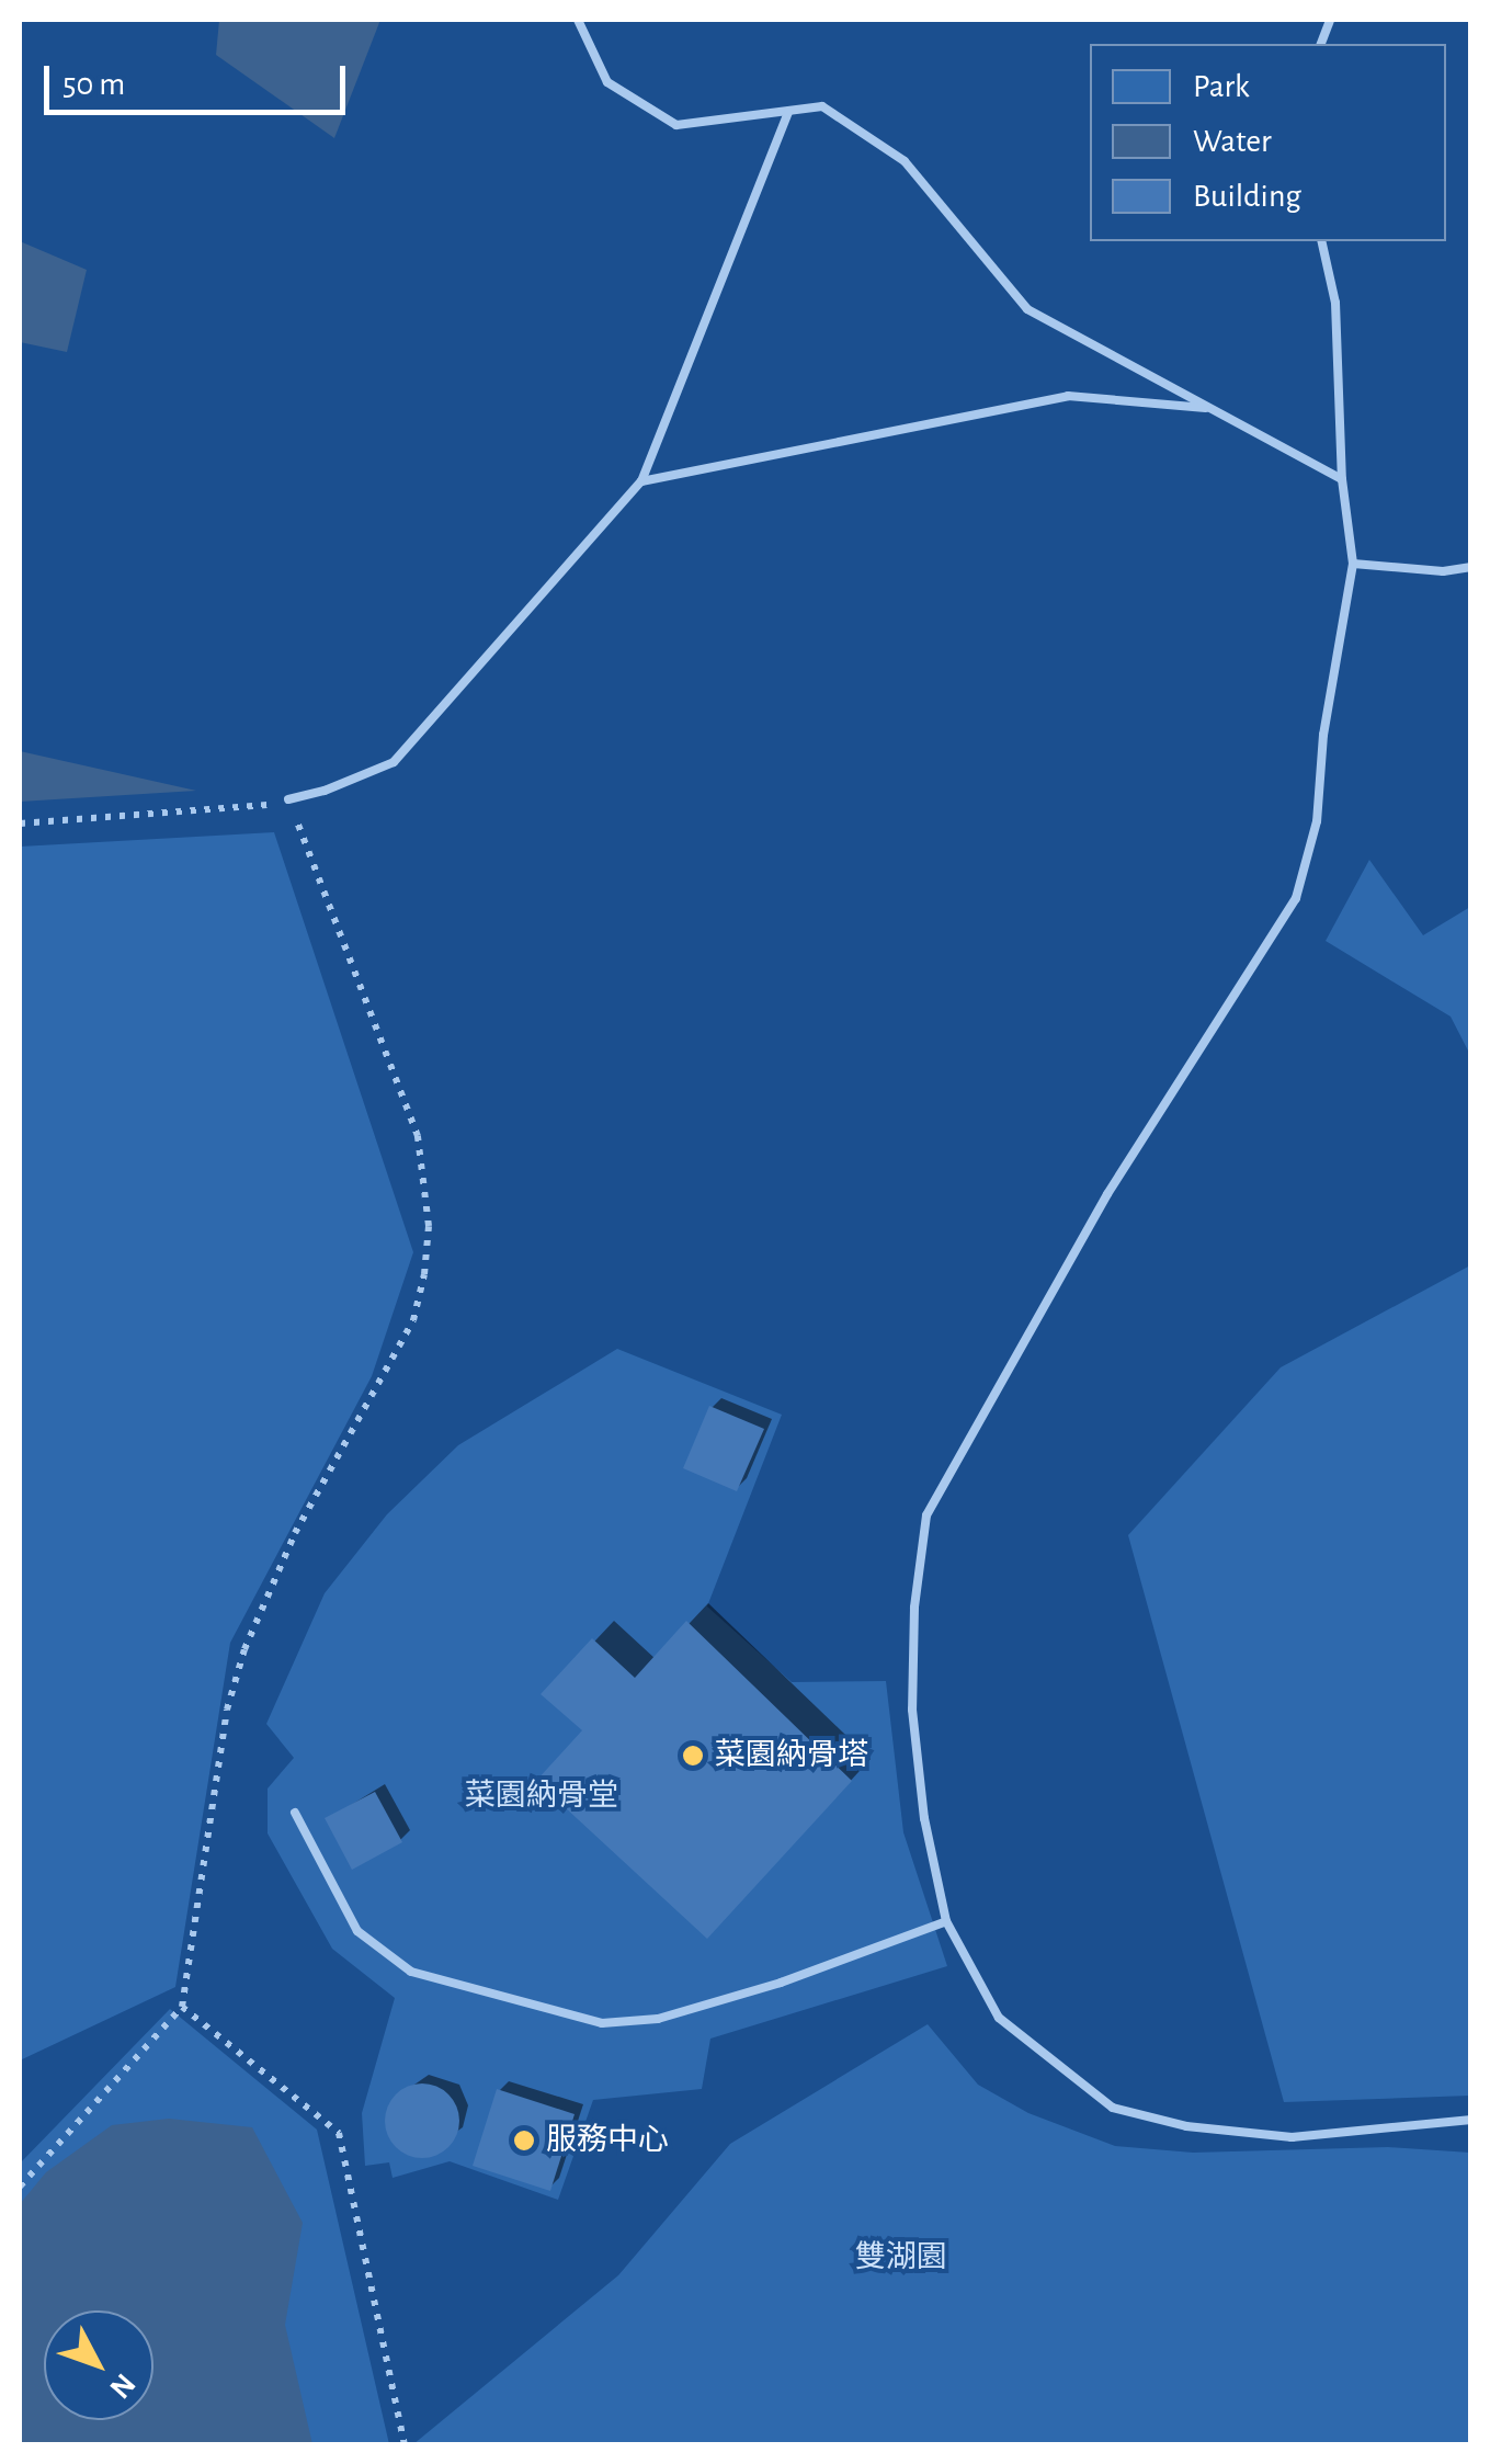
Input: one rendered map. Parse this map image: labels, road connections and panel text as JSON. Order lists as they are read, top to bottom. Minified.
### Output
{"parks":["菜園納骨堂","雙湖園"],"places":["菜園納骨塔","服務中心"],"legend":["Park","Water","Building"],"scale_bar":"50 m","north":"bottom right"}
